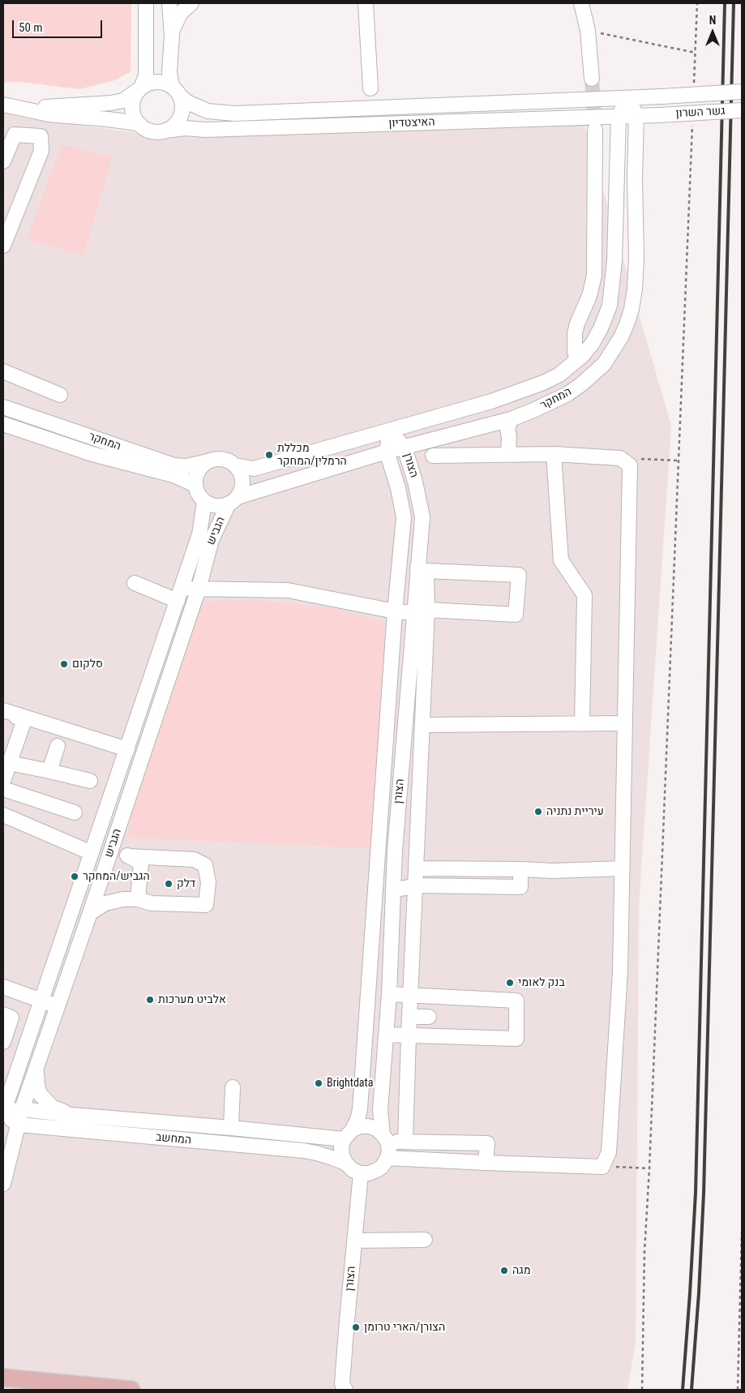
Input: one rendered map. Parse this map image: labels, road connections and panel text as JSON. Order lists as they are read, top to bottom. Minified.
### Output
{"streets":{"street":["גשר השרון","האיצטדיון","המחקר","הצורן","הגביש","המחשב"]},"crossings":[["גשר השרון","האיצטדיון"],["האיצטדיון","המחקר"],["המחקר","הצורן"],["המחקר","הגביש"],["הצורן","המחשב"],["הגביש","המחשב"]],"places":["מכללת הרמלין/המחקר","סלקום","עיריית נתניה","הגביש/המחקר","דלק","בנק לאומי","אלביט מערכות","Brightdata","מגה","הצורן/הארי טרומן"],"scale_bar":"50 m","north":"top"}
